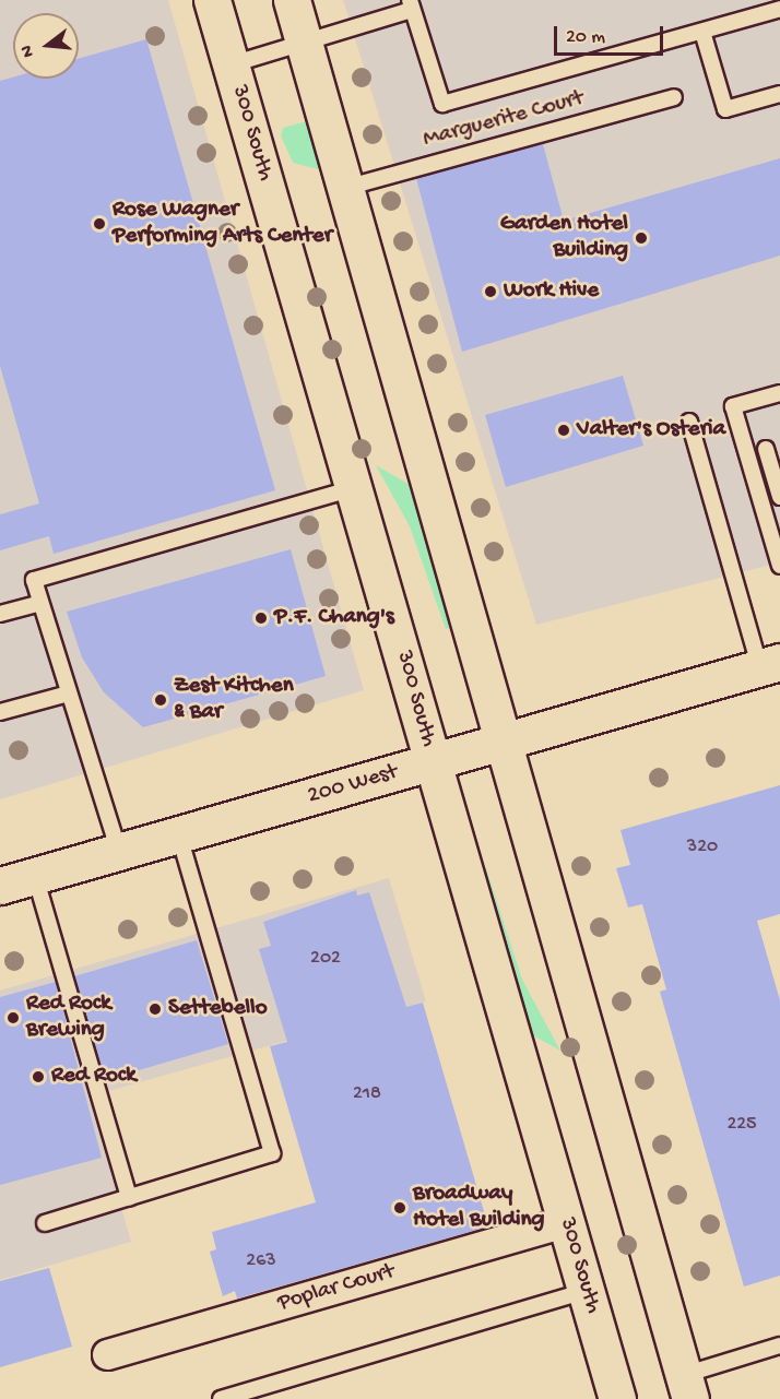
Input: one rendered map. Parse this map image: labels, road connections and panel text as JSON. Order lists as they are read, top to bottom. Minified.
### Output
{"streets":{"street":["300 South","200 West","Poplar Court"],"lane":["Marguerite Court"]},"crossings":[["300 South","200 West"],["300 South","Poplar Court"]],"places":["Rose Wagner Performing Arts Center","Garden Hotel Building","Work Hive","Valter's Osteria","P.F. Chang's","Zest Kitchen & Bar","Settebello","Red Rock Brewing","Red Rock","Broadway Hotel Building"],"house_numbers":["320","202","218","225","263"],"scale_bar":"20 m","north":"left"}
